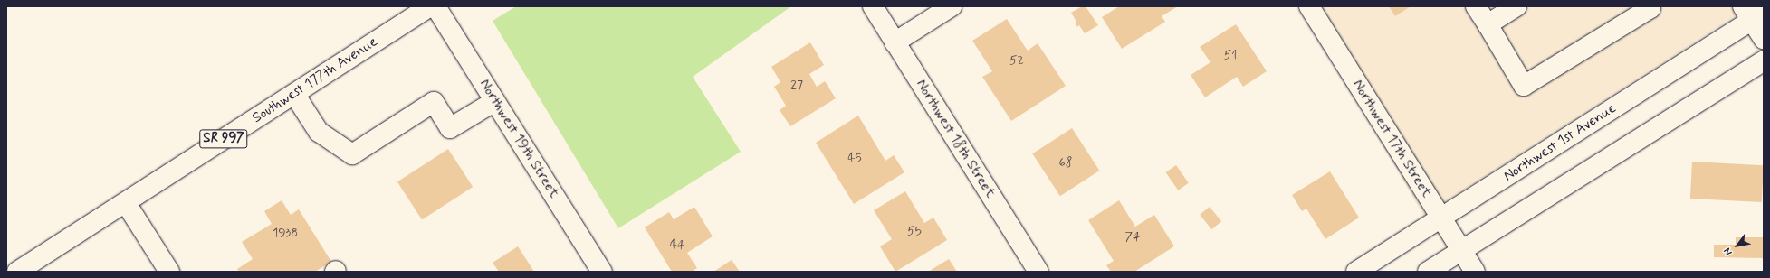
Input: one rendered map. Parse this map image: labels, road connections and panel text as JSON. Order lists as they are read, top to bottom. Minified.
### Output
{"streets":{"main road":["Southwest 177th Avenue","SR 997","Northwest 19th Street","Northwest 18th Street","Northwest 17th Street","Northwest 1st Avenue"]},"crossings":[["Northwest 17th Street","Northwest 1st Avenue"]],"house_numbers":["51","52","27","45","68","55","1938","74","44"],"north":"bottom left"}
